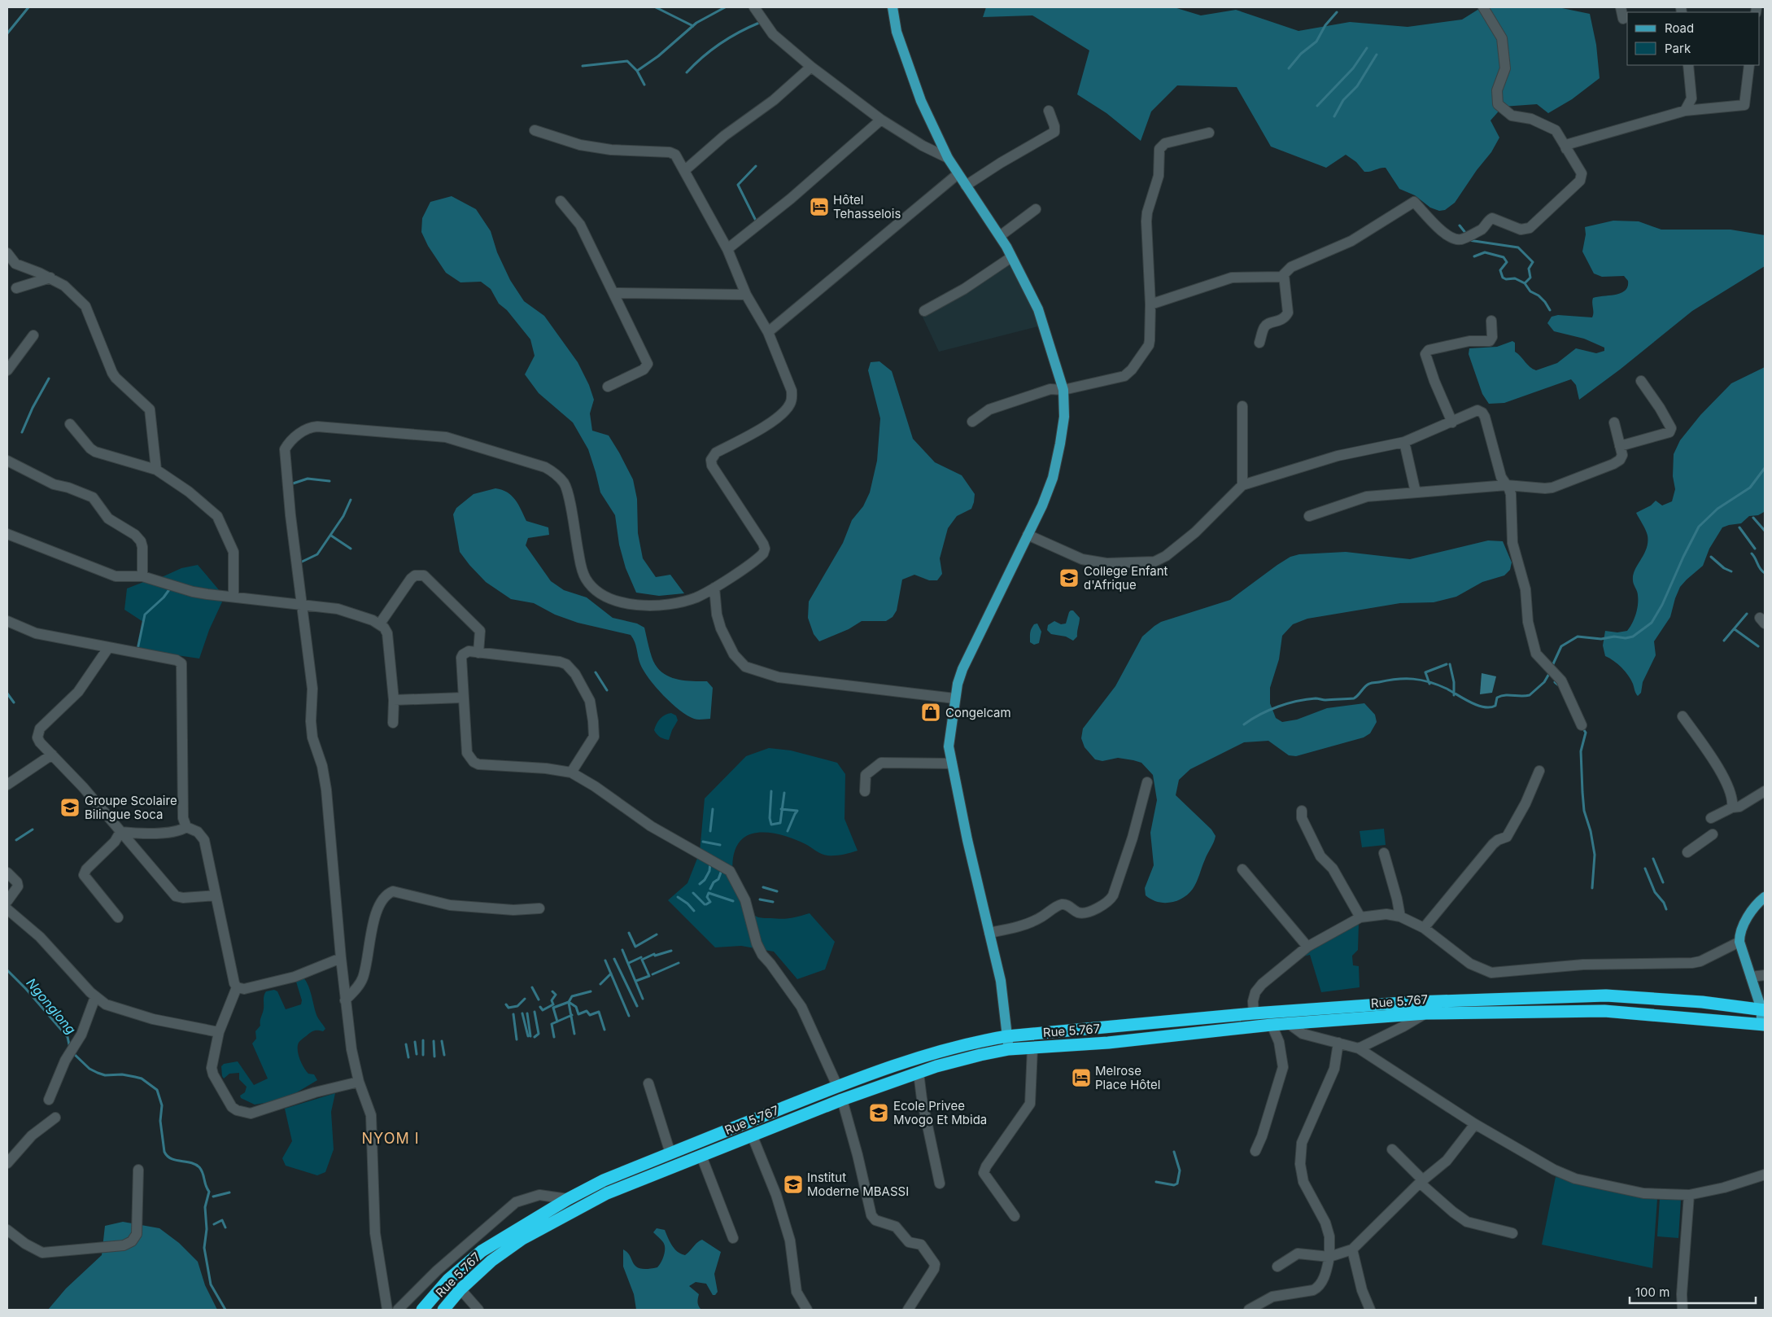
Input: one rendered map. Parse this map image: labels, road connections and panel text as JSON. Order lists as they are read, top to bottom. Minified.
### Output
{"streets":{"highway":["Rue 5.767"]},"districts":["NYOM I"],"water":["Ngonglong"],"places":{"hotel":["Hôtel Tehasselois","Melrose Place Hôtel"],"school or university":["College Enfant d'Afrique","Groupe Scolaire Bilingue Soca","Ecole Privee Mvogo Et Mbida","Institut Moderne MBASSI"],"shop":["Congelcam"]},"legend":["Road","Park"],"scale_bar":"100 m"}
